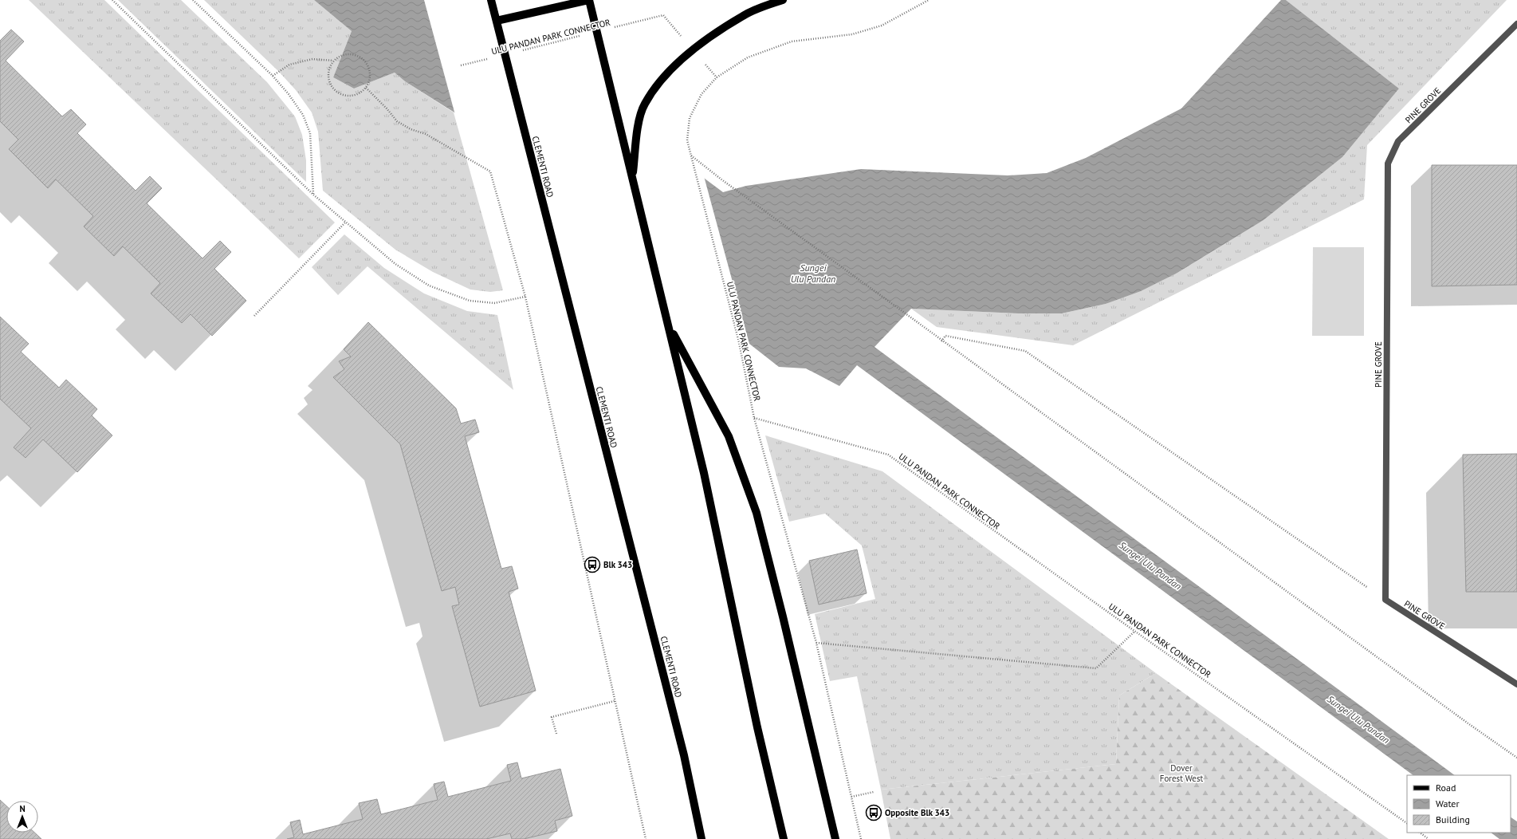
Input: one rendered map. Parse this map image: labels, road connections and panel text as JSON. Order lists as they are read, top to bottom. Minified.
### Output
{"streets":{"main road":["CLEMENTI ROAD"],"lane":["PINE GROVE"],"path":["ULU PANDAN PARK CONNECTOR"]},"crossings":[["ULU PANDAN PARK CONNECTOR","CLEMENTI ROAD"]],"water":["Sungei Ulu Pandan"],"parks":["Dover Forest West"],"places":{"bus stop":["Blk 343","Opposite Blk 343"]},"legend":["Road","Water","Building"],"north":"top"}
